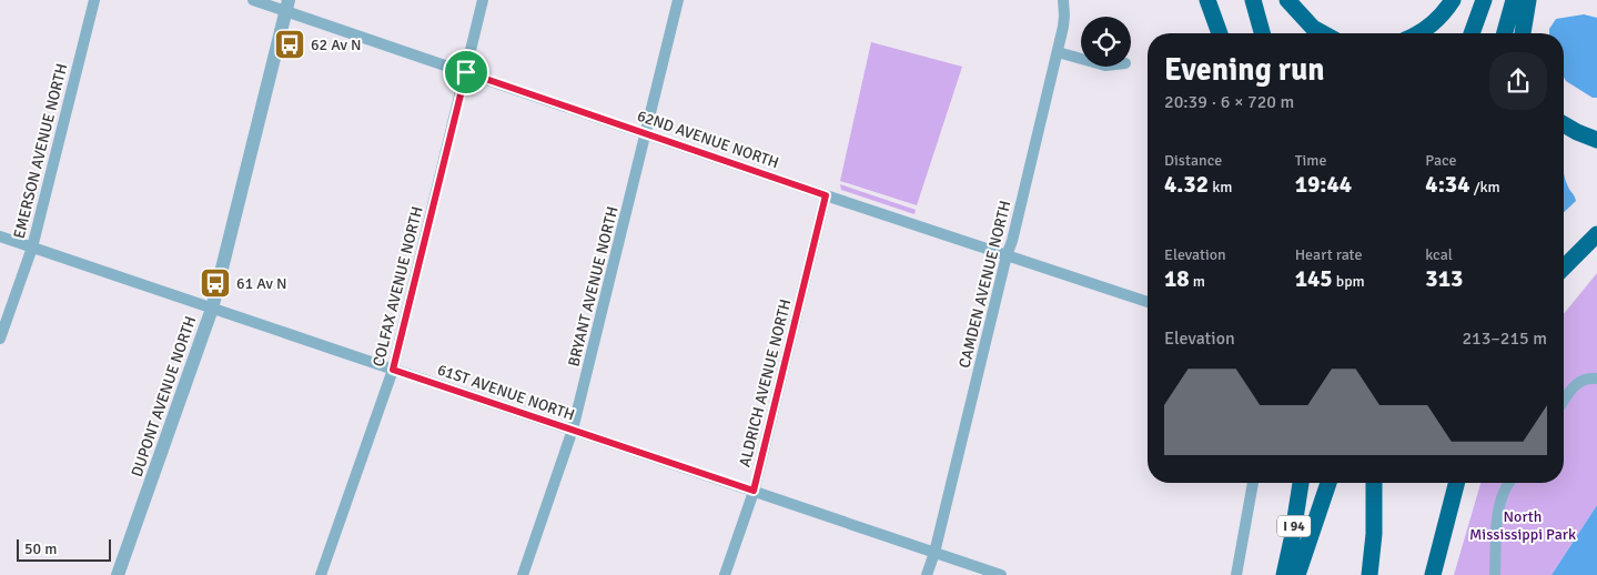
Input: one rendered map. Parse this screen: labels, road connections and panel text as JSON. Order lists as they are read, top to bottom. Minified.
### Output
{"streets":{"highway":["I 94"],"street":["62ND AVENUE NORTH","EMERSON AVENUE NORTH","CAMDEN AVENUE NORTH","COLFAX AVENUE NORTH","BRYANT AVENUE NORTH","ALDRICH AVENUE NORTH","61ST AVENUE NORTH","DUPONT AVENUE NORTH"]},"crossings":[["62ND AVENUE NORTH","CAMDEN AVENUE NORTH"],["62ND AVENUE NORTH","COLFAX AVENUE NORTH"],["62ND AVENUE NORTH","BRYANT AVENUE NORTH"],["62ND AVENUE NORTH","ALDRICH AVENUE NORTH"],["62ND AVENUE NORTH","DUPONT AVENUE NORTH"],["EMERSON AVENUE NORTH","61ST AVENUE NORTH"],["CAMDEN AVENUE NORTH","61ST AVENUE NORTH"],["COLFAX AVENUE NORTH","61ST AVENUE NORTH"],["BRYANT AVENUE NORTH","61ST AVENUE NORTH"],["ALDRICH AVENUE NORTH","61ST AVENUE NORTH"],["61ST AVENUE NORTH","DUPONT AVENUE NORTH"]],"parks":["North Mississippi Park"],"places":{"bus stop":["62 Av N","61 Av N"]},"scale_bar":"50 m","page":{"heading":["Evening run","20:39 · 6 × 720 m"],"stats":[["Distance","4.32 km"],["Time","19:44"],["Pace","4:34 /km"],["Elevation","18 m"],["Heart rate","145 bpm"],["kcal","313"]],"chart":["Elevation","213–215 m"],"scale":"50 m"}}
